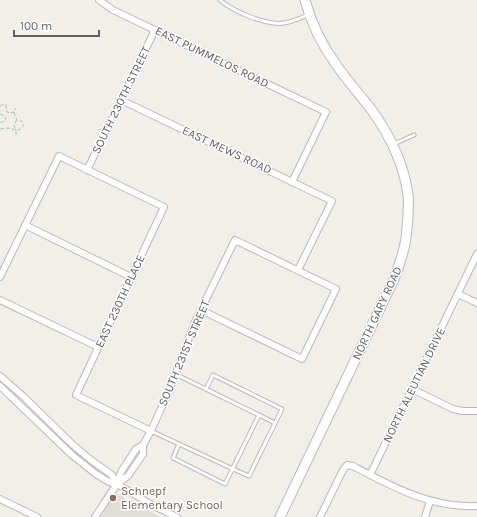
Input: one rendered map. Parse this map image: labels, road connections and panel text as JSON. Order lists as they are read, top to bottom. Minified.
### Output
{"streets":{"main road":["NORTH GARY ROAD"],"street":["EAST PUMMELOS ROAD","SOUTH 230TH STREET","EAST MEWS ROAD","EAST 230TH PLACE","SOUTH 231ST STREET","NORTH ALEUTIAN DRIVE"]},"crossings":[["EAST PUMMELOS ROAD","SOUTH 230TH STREET"],["EAST PUMMELOS ROAD","EAST MEWS ROAD"],["SOUTH 230TH STREET","EAST MEWS ROAD"],["SOUTH 230TH STREET","EAST 230TH PLACE"],["EAST MEWS ROAD","SOUTH 231ST STREET"],["EAST 230TH PLACE","SOUTH 231ST STREET"]],"places":["Schnepf Elementary School"],"scale_bar":"100 m"}
